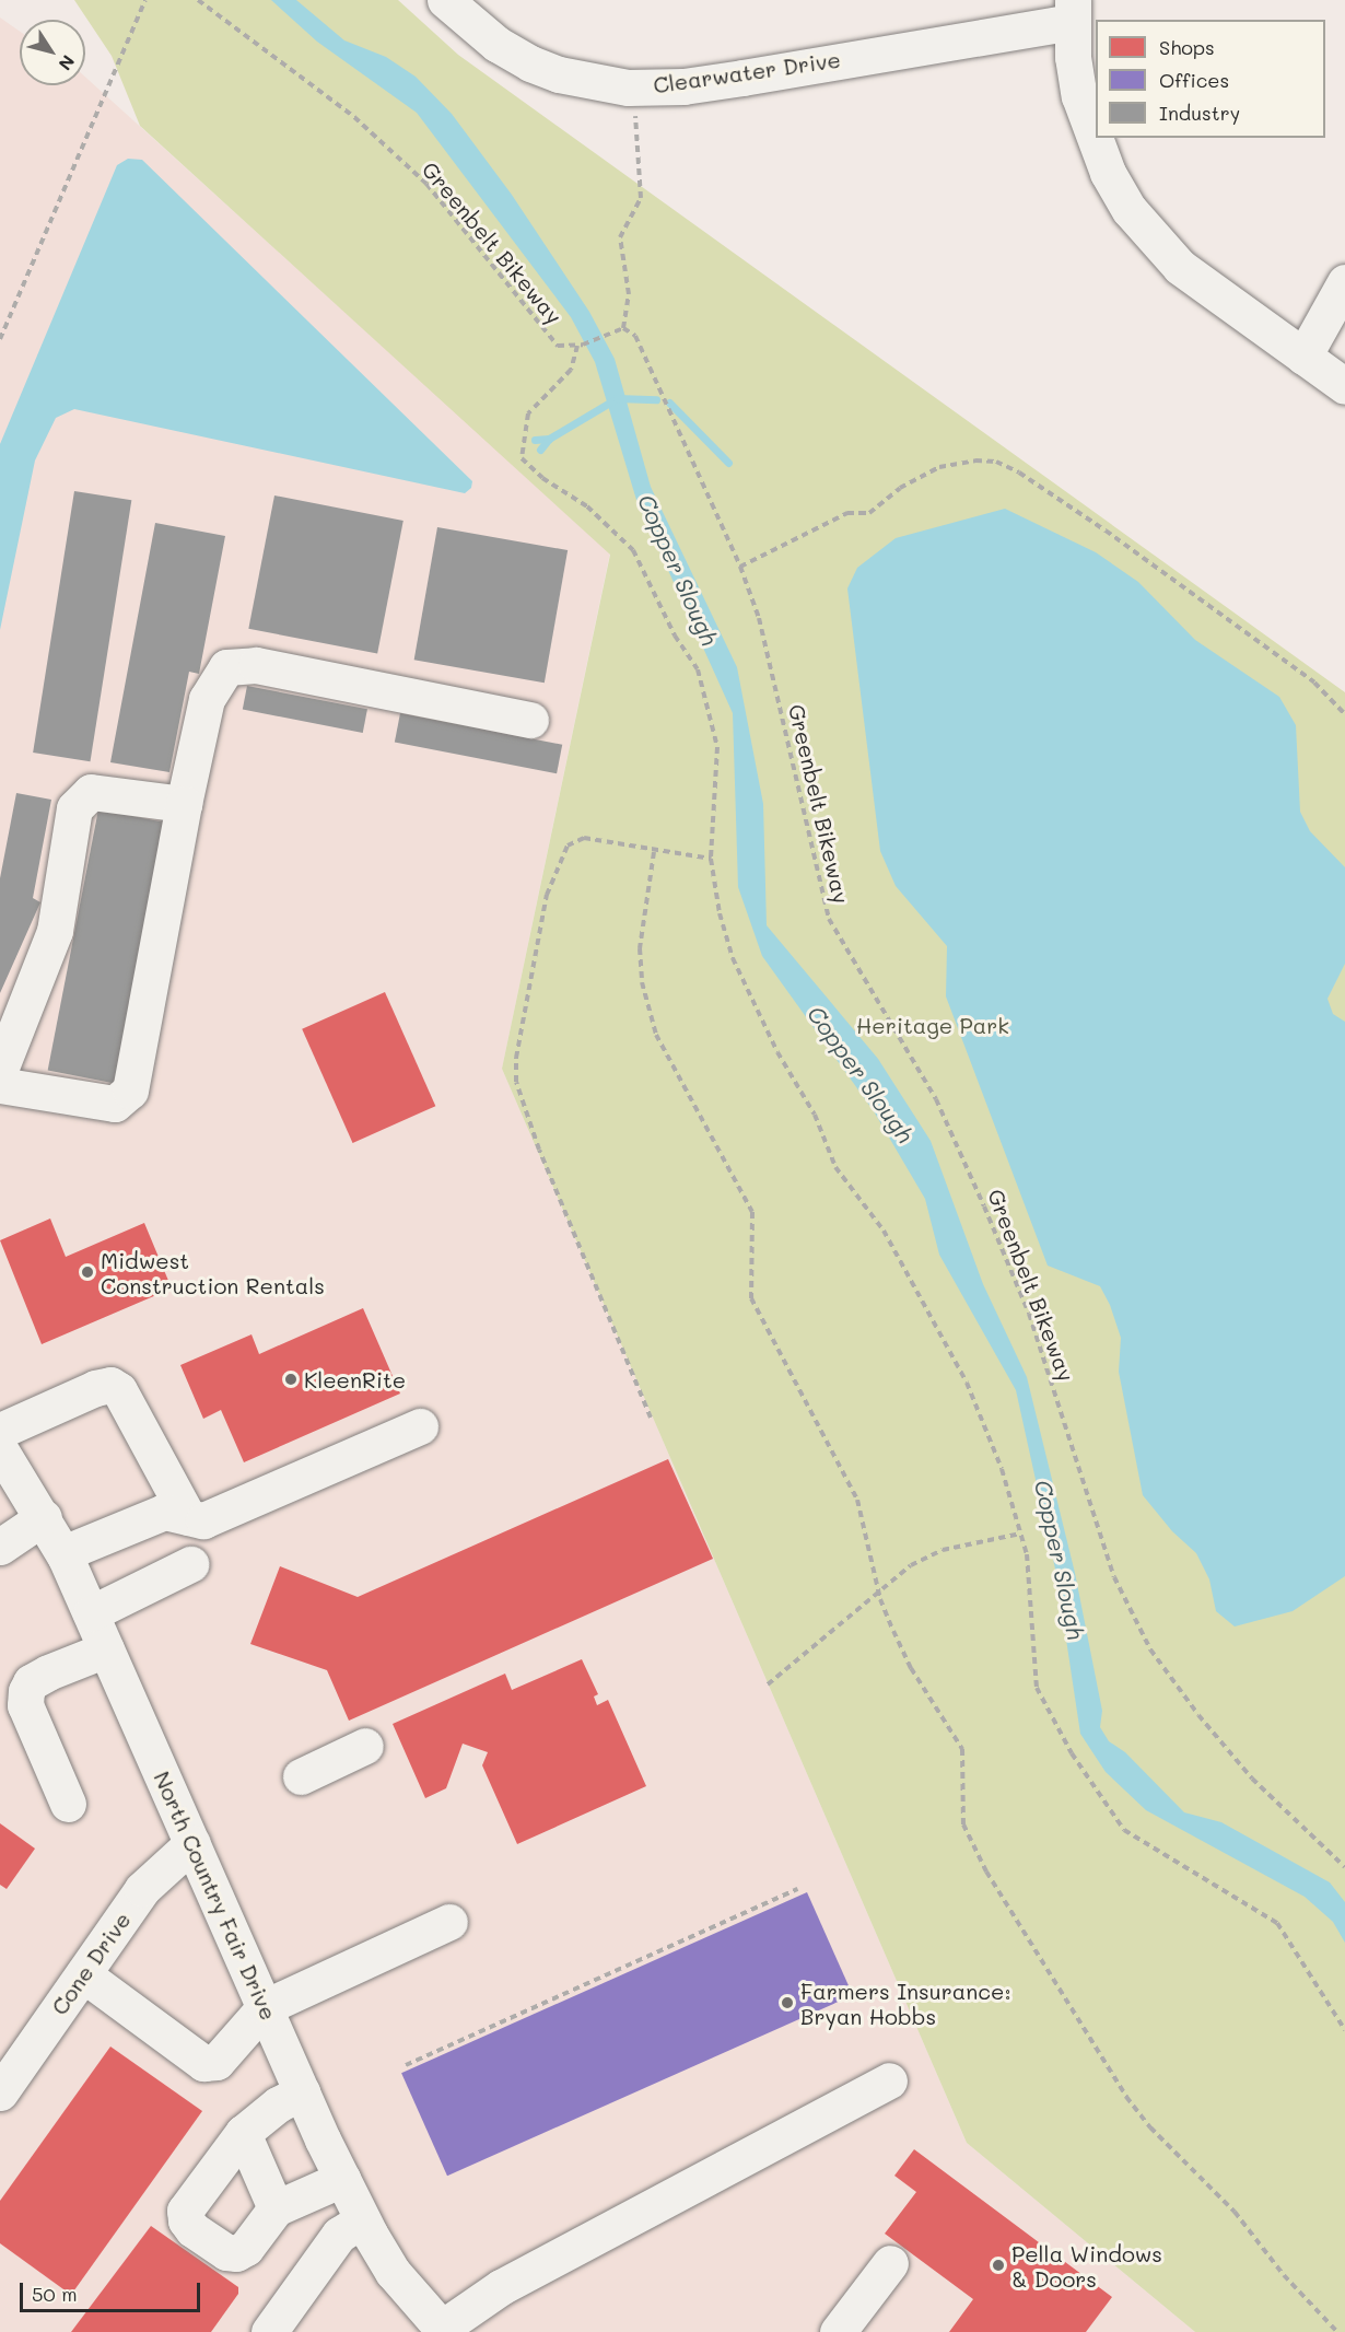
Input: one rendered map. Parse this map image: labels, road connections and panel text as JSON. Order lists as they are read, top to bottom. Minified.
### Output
{"streets":{"street":["Clearwater Drive","North Country Fair Drive","Cone Drive"],"path":["Greenbelt Bikeway"]},"crossings":[["North Country Fair Drive","Cone Drive"]],"water":["Copper Slough"],"parks":["Heritage Park"],"places":["Midwest Construction Rentals","KleenRite","Farmers Insurance: Bryan Hobbs","Pella Windows & Doors"],"legend":["Shops","Offices","Industry"],"scale_bar":"50 m","north":"bottom right"}
